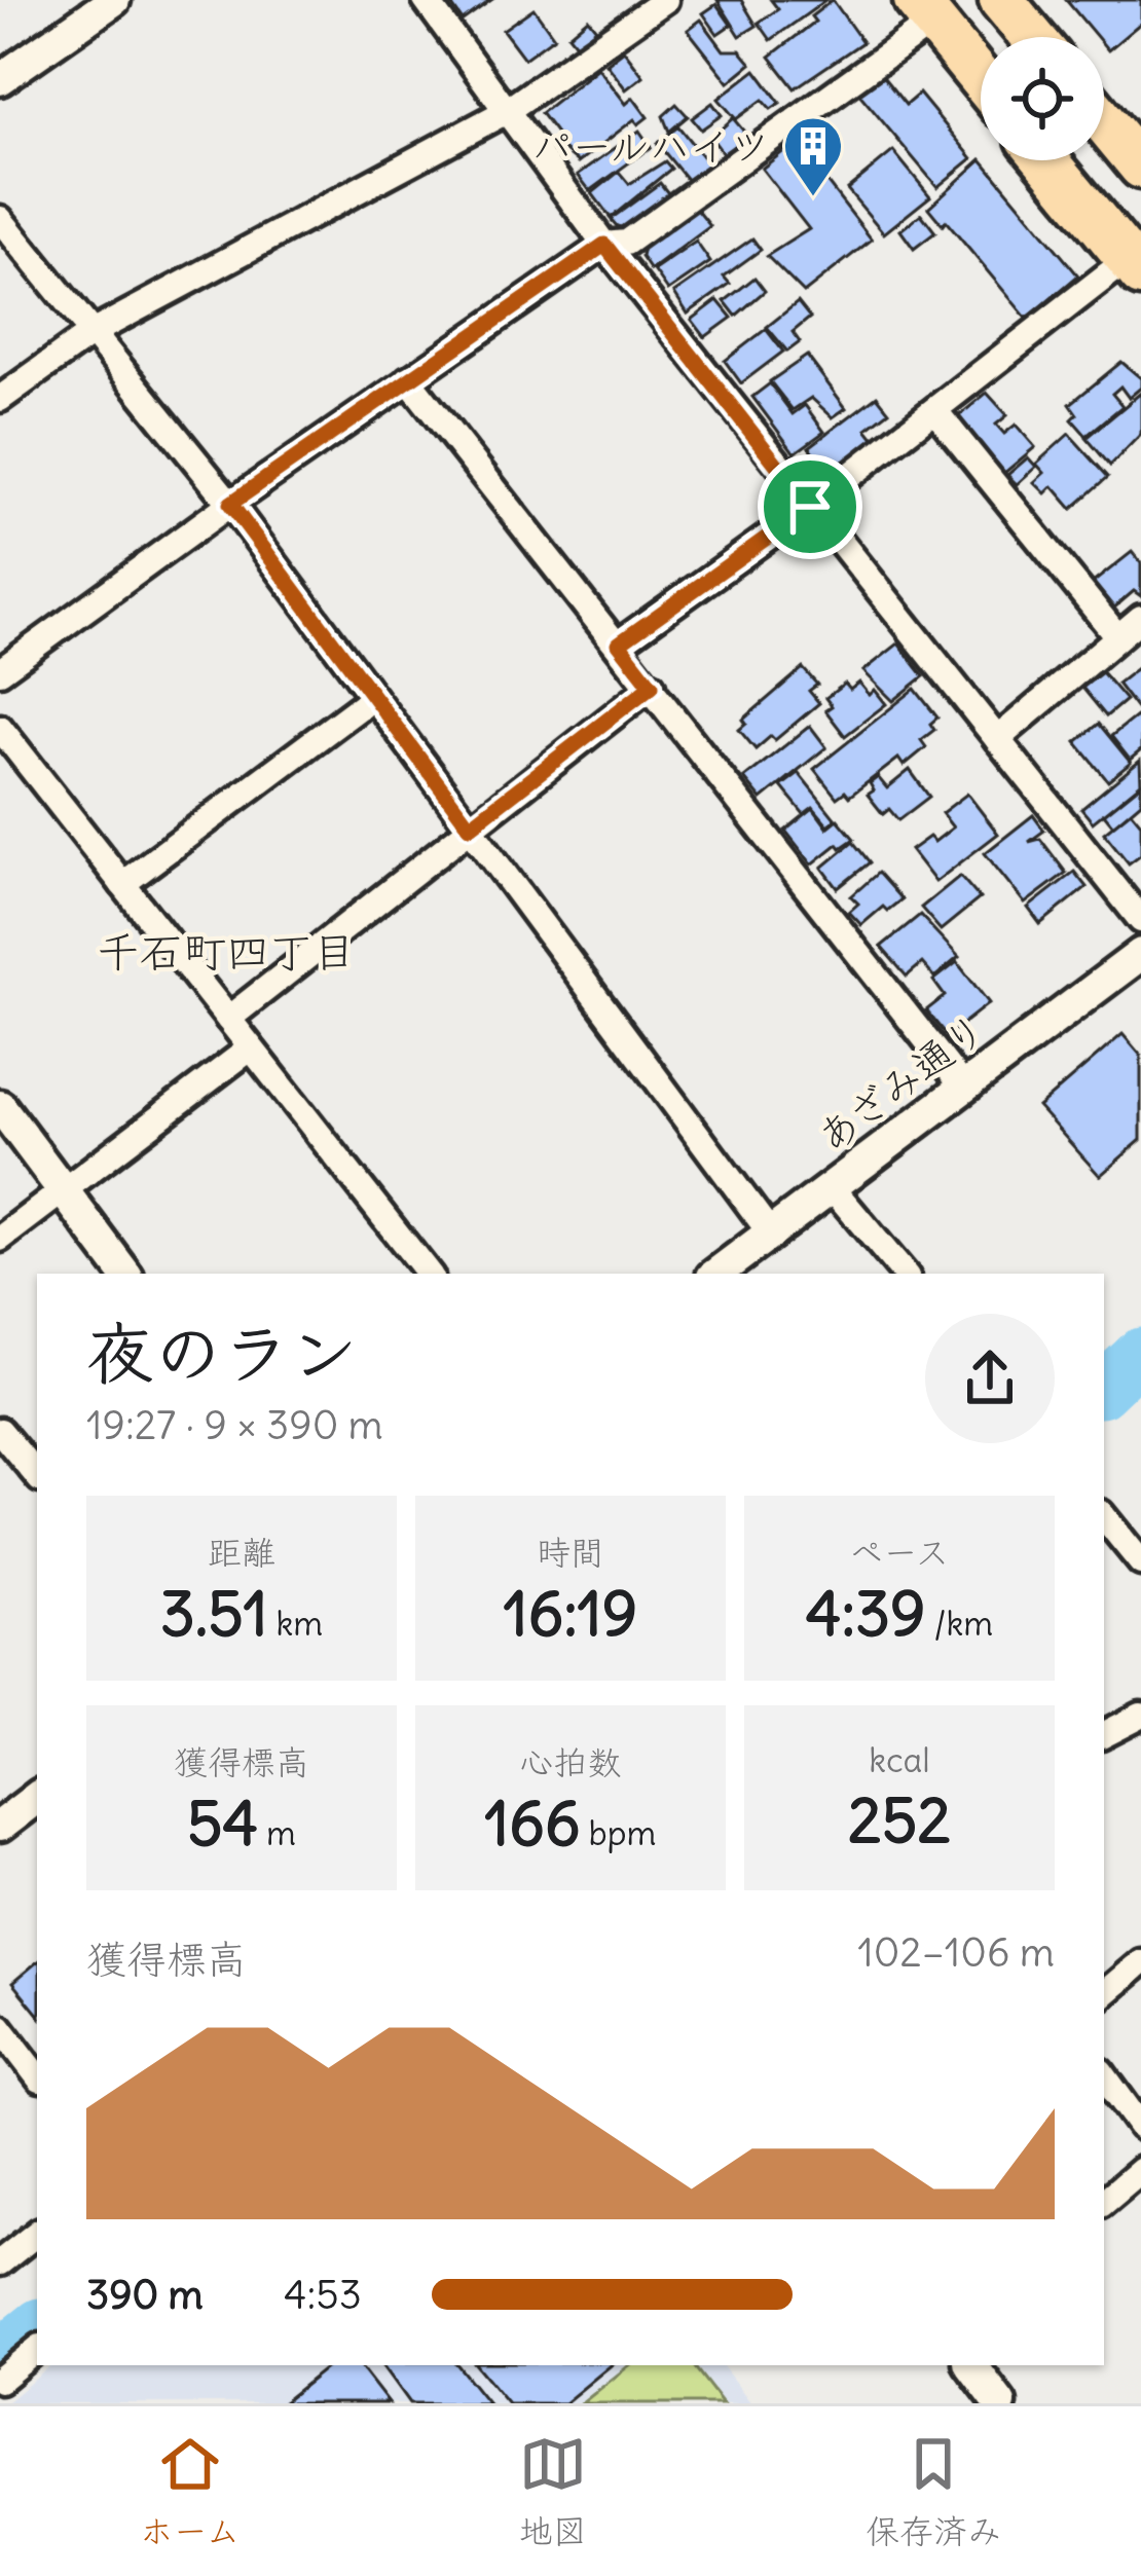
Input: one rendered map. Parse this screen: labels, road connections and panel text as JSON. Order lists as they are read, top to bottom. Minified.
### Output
{"streets":{"street":["あざみ通り"]},"districts":["千石町四丁目"],"places":{"building":["パールハイツ"]},"page":{"heading":["夜のラン","19:27 · 9 × 390 m"],"stats":[["距離","3.51 km"],["時間","16:19"],["ペース","4:39 /km"],["獲得標高","54 m"],["心拍数","166 bpm"],["kcal","252"]],"chart":["獲得標高","102–106 m"],"list":[{"name":"390 m","note":"4:53"}],"tabs":["ホーム","地図","保存済み"]}}
